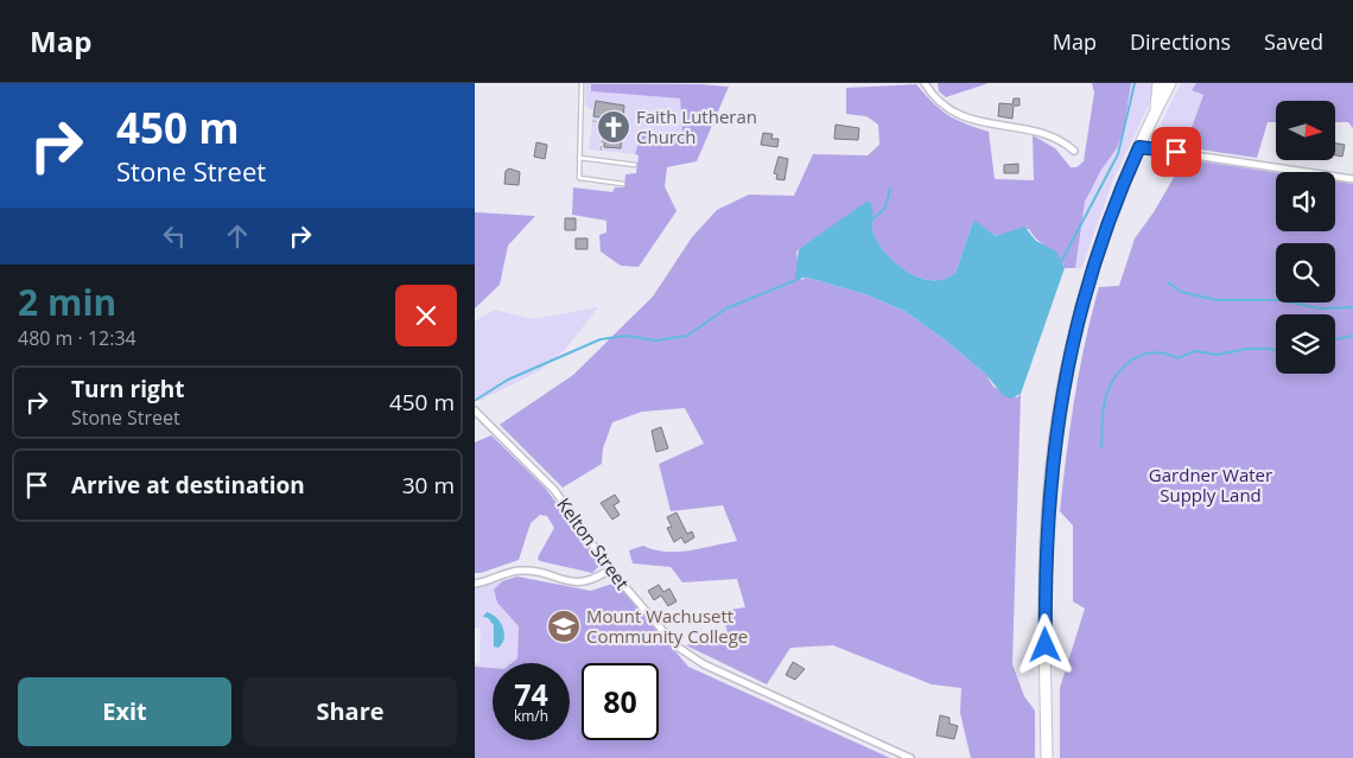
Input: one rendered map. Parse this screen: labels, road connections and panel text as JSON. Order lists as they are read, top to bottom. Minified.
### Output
{"streets":{"street":["Kelton Street"]},"parks":["Gardner Water Supply Land"],"places":{"church":["Faith Lutheran Church"],"school or university":["Mount Wachusett Community College"]},"north":"right","page":{"header":"Map","nav":["Map","Directions","Saved"],"turn":["450 m","Stone Street"],"heading":["2 min","480 m · 12:34"],"list":[{"name":"Turn right","note":"Stone Street","value":"450 m"},{"name":"Arrive at destination","value":"30 m"}],"speed":"74 km/h","limit":"80","buttons":["Exit","Share"]}}
